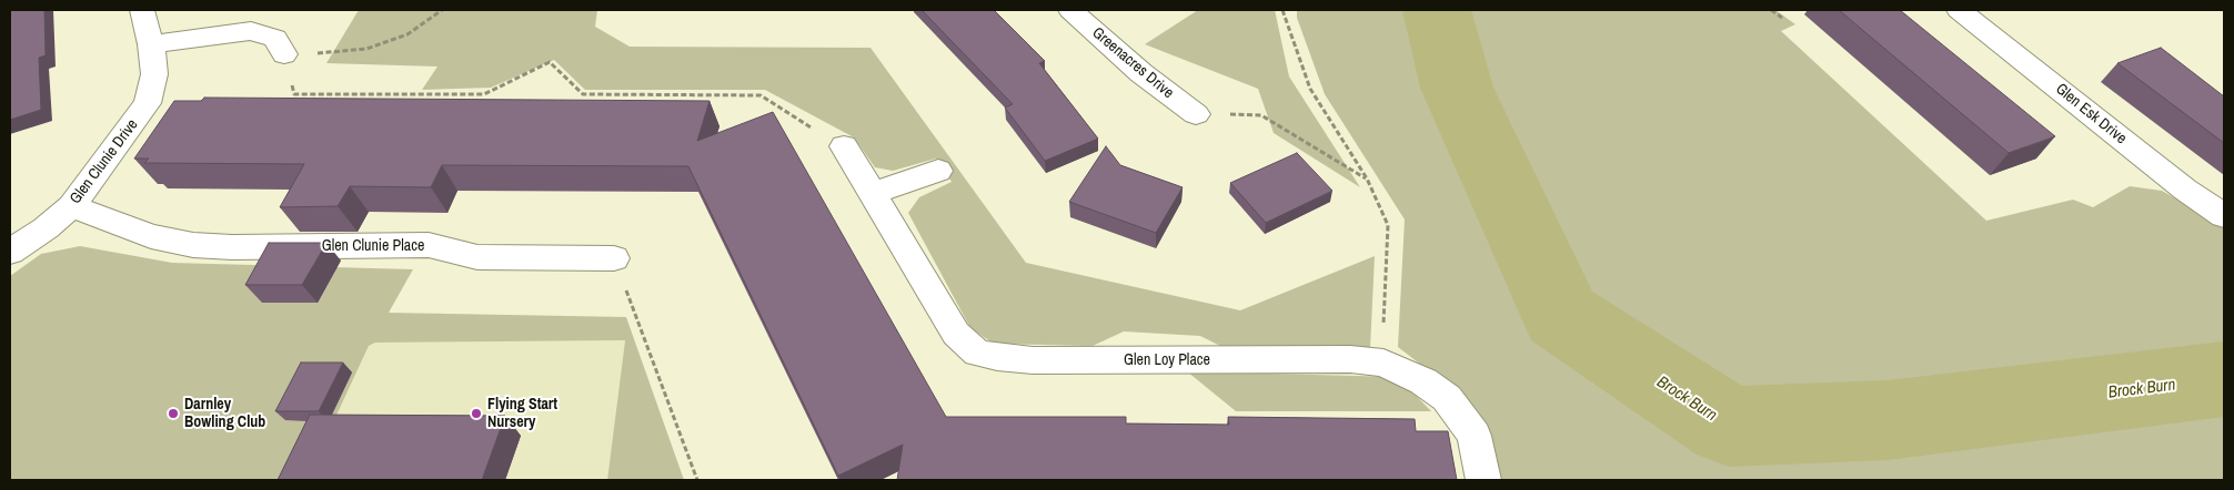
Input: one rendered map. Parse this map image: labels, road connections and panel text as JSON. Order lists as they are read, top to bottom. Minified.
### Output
{"streets":{"street":["Greenacres Drive","Glen Esk Drive","Glen Clunie Drive","Glen Clunie Place","Glen Loy Place"]},"crossings":[["Glen Clunie Drive","Glen Clunie Place"]],"water":["Brock Burn"],"places":["Darnley Bowling Club","Flying Start Nursery"]}
